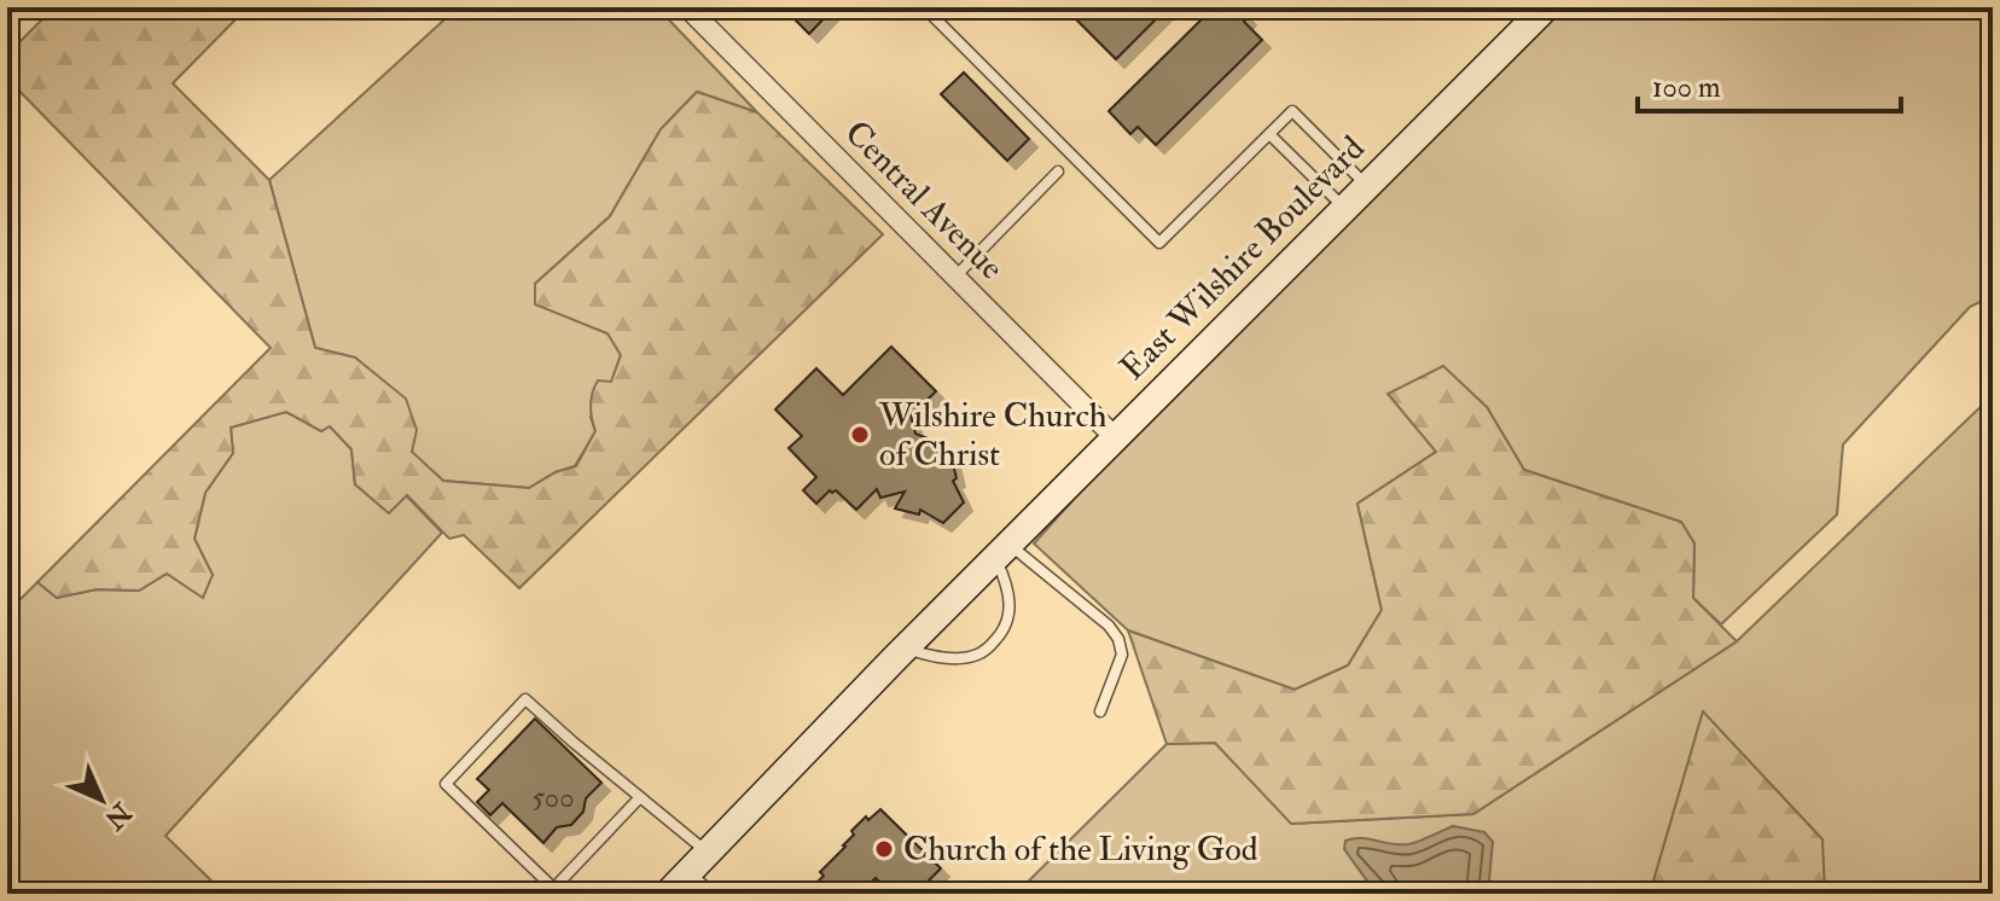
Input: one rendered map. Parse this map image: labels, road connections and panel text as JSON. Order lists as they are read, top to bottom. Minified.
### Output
{"streets":{"street":["Central Avenue","East Wilshire Boulevard"]},"crossings":[["Central Avenue","East Wilshire Boulevard"]],"places":["Wilshire Church of Christ","Church of the Living God"],"house_numbers":["500"],"scale_bar":"100 m","north":"bottom right"}
